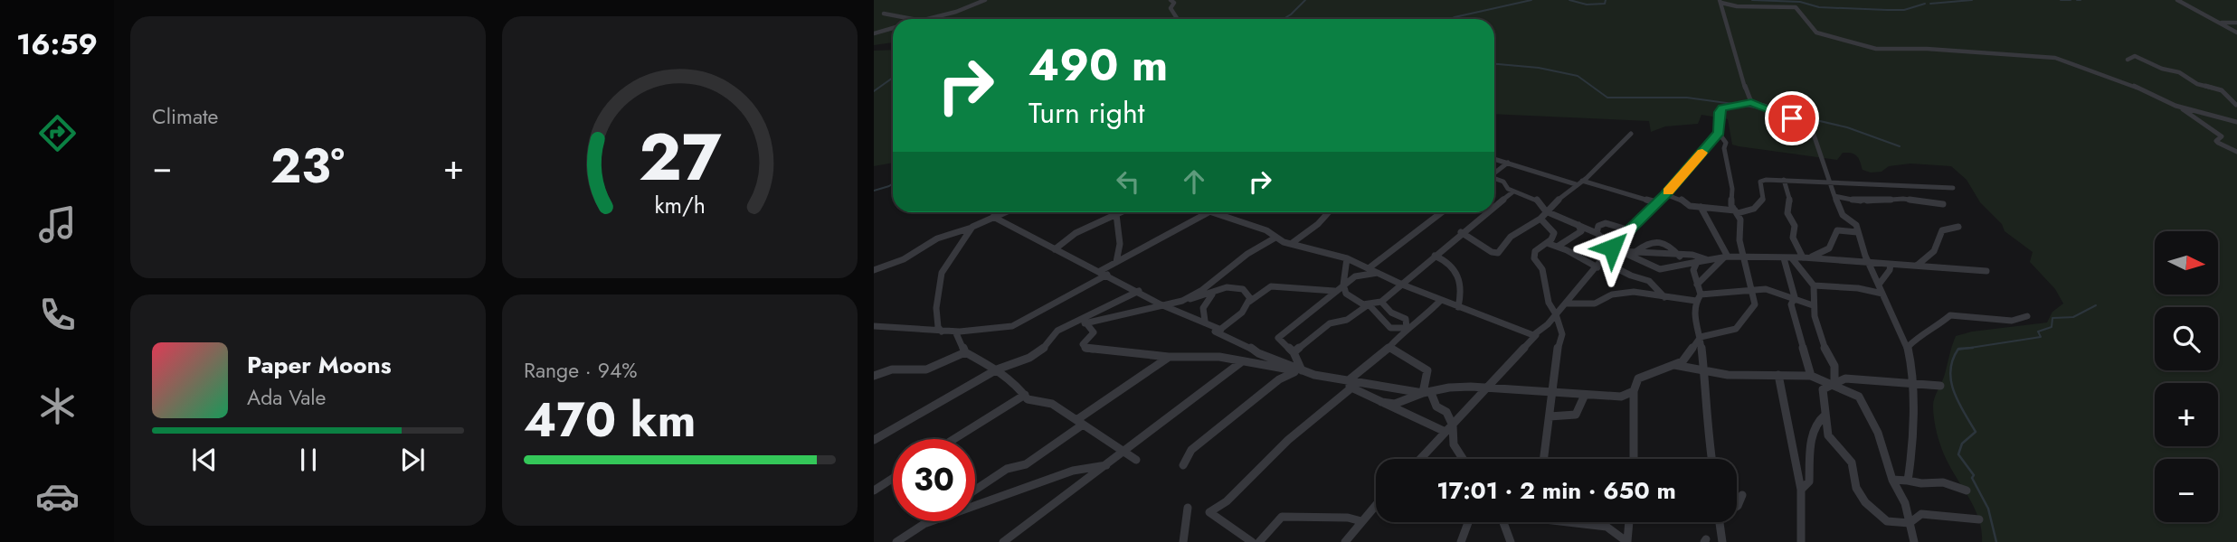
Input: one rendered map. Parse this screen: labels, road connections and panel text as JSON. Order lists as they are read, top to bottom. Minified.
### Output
{"north":"right","page":{"tabs":"16:59","tile":["Climate",["Range · 94%","470 km"]],"turn":["490 m","Turn right"],"heat":["−","23°","+"],"map_buttons":["+","−"],"song":["Paper Moons","Ada Vale"],"limit":"30","trip":"17:01 · 2 min · 650 m","gauge":["27","km/h"]}}
